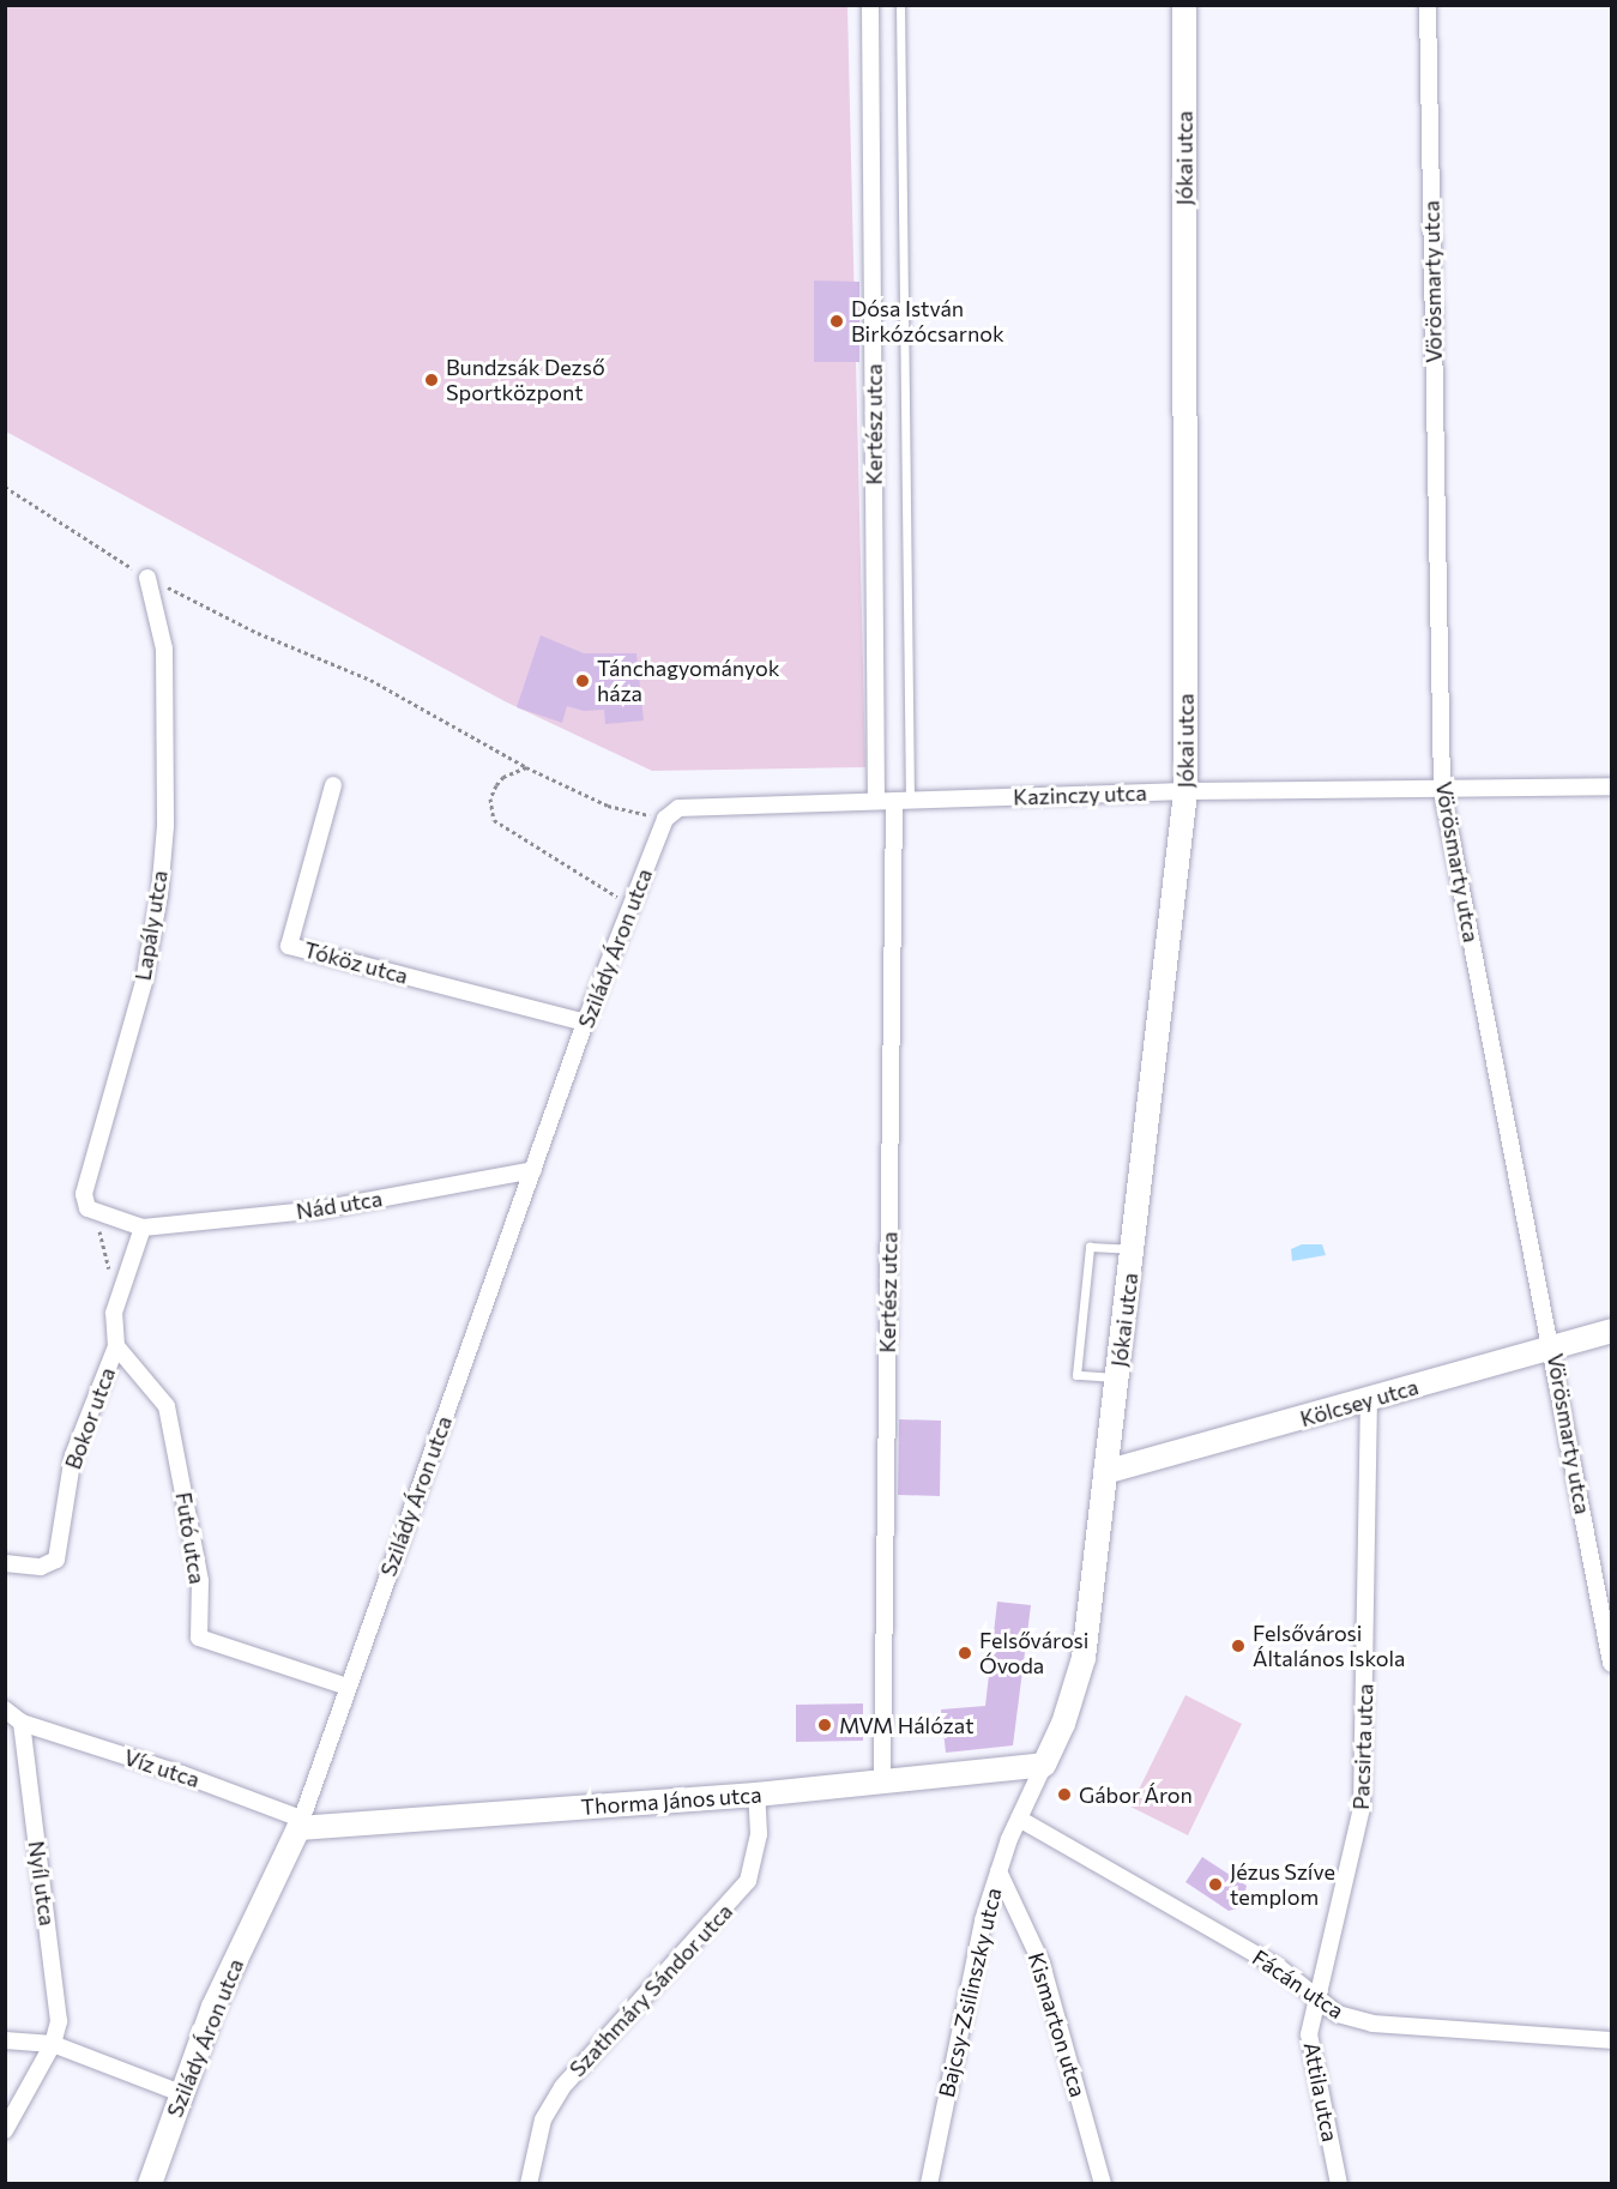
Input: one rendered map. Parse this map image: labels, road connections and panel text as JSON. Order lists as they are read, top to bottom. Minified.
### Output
{"streets":{"street":["Jókai utca","Vörösmarty utca","Kertész utca","Kazinczy utca","Lapály utca","Szilády Áron utca","Tóköz utca","Nád utca","Kölcsey utca","Bokor utca","Futó utca","Pacsirta utca","Víz utca","Thorma János utca","Nyíl utca","Fácán utca","Szathmáry Sándor utca","Bajcsy-Zsilinszky utca","Kismarton utca","Attila utca"]},"crossings":[["Jókai utca","Kazinczy utca"],["Jókai utca","Kölcsey utca"],["Jókai utca","Thorma János utca"],["Jókai utca","Bajcsy-Zsilinszky utca"],["Vörösmarty utca","Kazinczy utca"],["Vörösmarty utca","Kölcsey utca"],["Kertész utca","Kazinczy utca"],["Kertész utca","Thorma János utca"],["Kazinczy utca","Szilády Áron utca"],["Szilády Áron utca","Tóköz utca"],["Szilády Áron utca","Nád utca"],["Szilády Áron utca","Futó utca"],["Szilády Áron utca","Víz utca"],["Szilády Áron utca","Thorma János utca"],["Nád utca","Bokor utca"],["Kölcsey utca","Pacsirta utca"],["Bokor utca","Futó utca"],["Pacsirta utca","Fácán utca"],["Pacsirta utca","Attila utca"],["Víz utca","Thorma János utca"],["Víz utca","Nyíl utca"],["Thorma János utca","Szathmáry Sándor utca"],["Thorma János utca","Bajcsy-Zsilinszky utca"],["Fácán utca","Bajcsy-Zsilinszky utca"],["Fácán utca","Attila utca"],["Bajcsy-Zsilinszky utca","Kismarton utca"]],"places":["Dósa István Birkózócsarnok","Bundzsák Dezső Sportközpont","Tánchagyományok háza","Felsővárosi Általános Iskola","Felsővárosi Óvoda","MVM Hálózat","Gábor Áron","Jézus Szíve templom"]}
